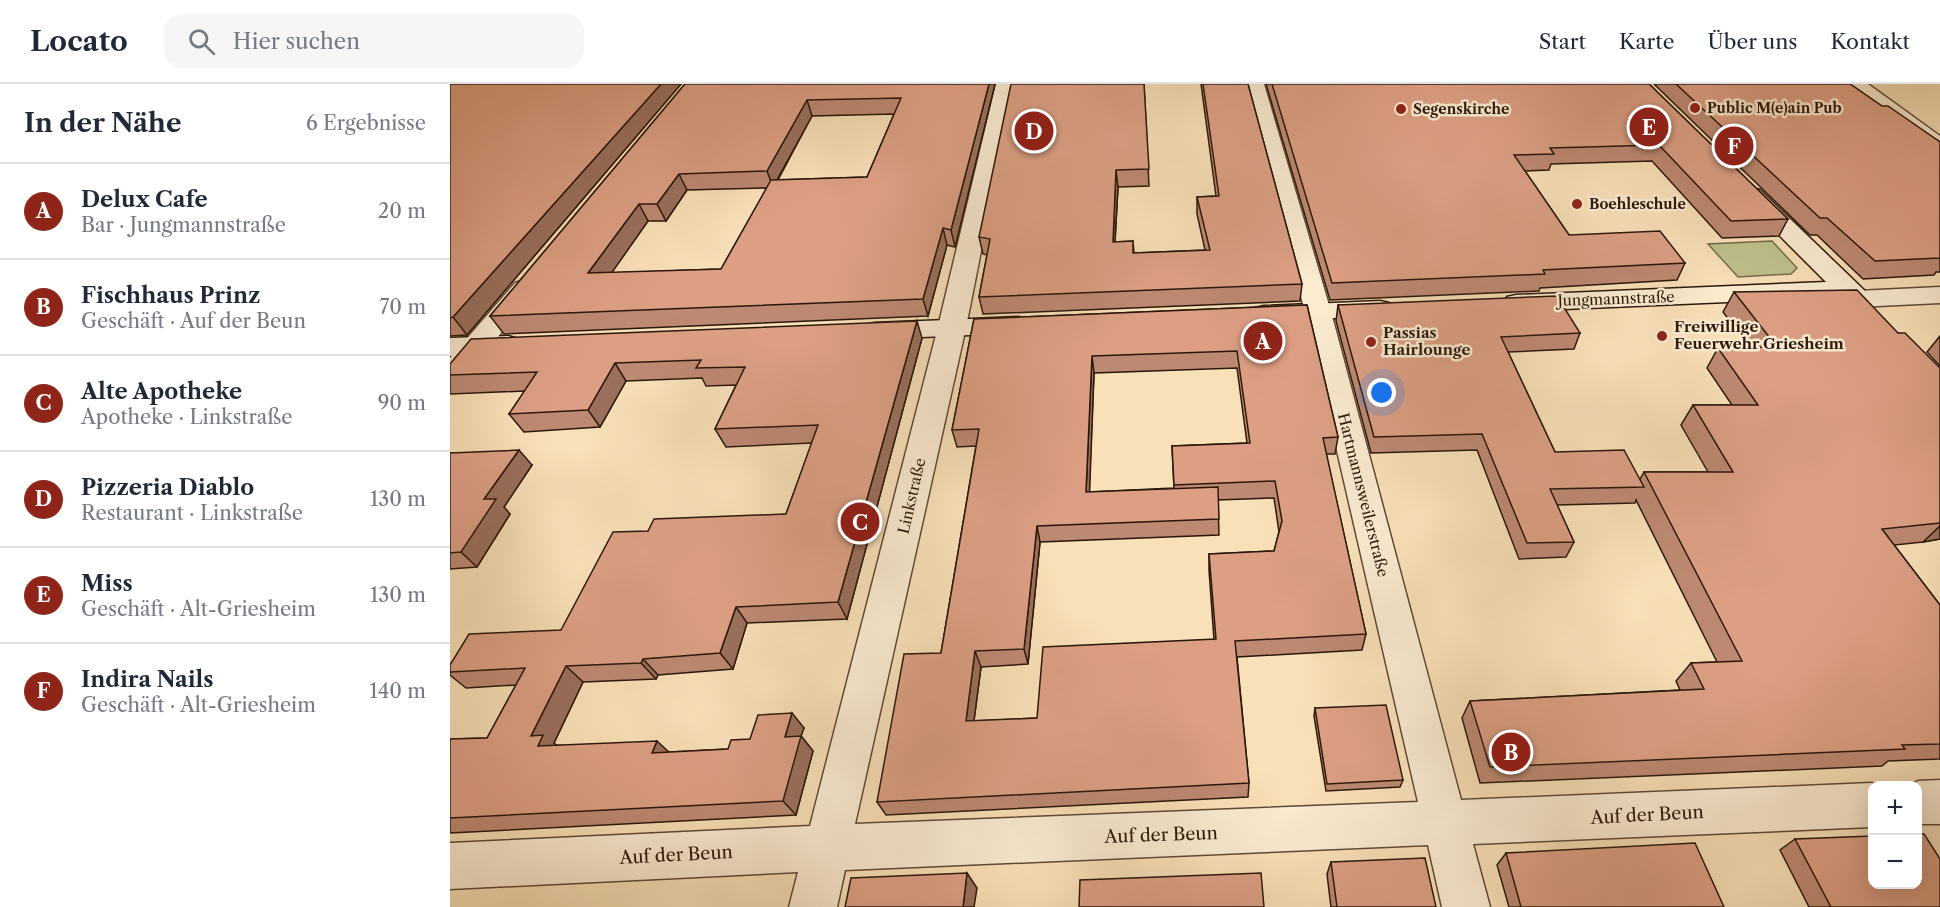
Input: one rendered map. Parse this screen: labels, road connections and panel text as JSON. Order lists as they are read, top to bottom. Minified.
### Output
{"streets":{"street":["Jungmannstraße","Hartmannsweilerstraße","Linkstraße","Auf der Beun"]},"crossings":[["Hartmannsweilerstraße","Auf der Beun"],["Linkstraße","Auf der Beun"]],"places":["Public M(e)ain Pub","Segenskirche","Boehleschule","Freiwillige Feuerwehr Griesheim","Passias Hairlounge"],"page":{"header":"Locato","search":"Hier suchen","nav":["Start","Karte","Über uns","Kontakt"],"heading":["In der Nähe","6 Ergebnisse"],"pins":["E","D","F","A","C","B"],"list":[{"mark":"A","name":"Delux Cafe","note":"Bar · Jungmannstraße","value":"20 m"},{"mark":"B","name":"Fischhaus Prinz","note":"Geschäft · Auf der Beun","value":"70 m"},{"mark":"C","name":"Alte Apotheke","note":"Apotheke · Linkstraße","value":"90 m"},{"mark":"D","name":"Pizzeria Diablo","note":"Restaurant · Linkstraße","value":"130 m"},{"mark":"E","name":"Miss","note":"Geschäft · Alt-Griesheim","value":"130 m"},{"mark":"F","name":"Indira Nails","note":"Geschäft · Alt-Griesheim","value":"140 m"}],"map_buttons":["+","−"]}}
